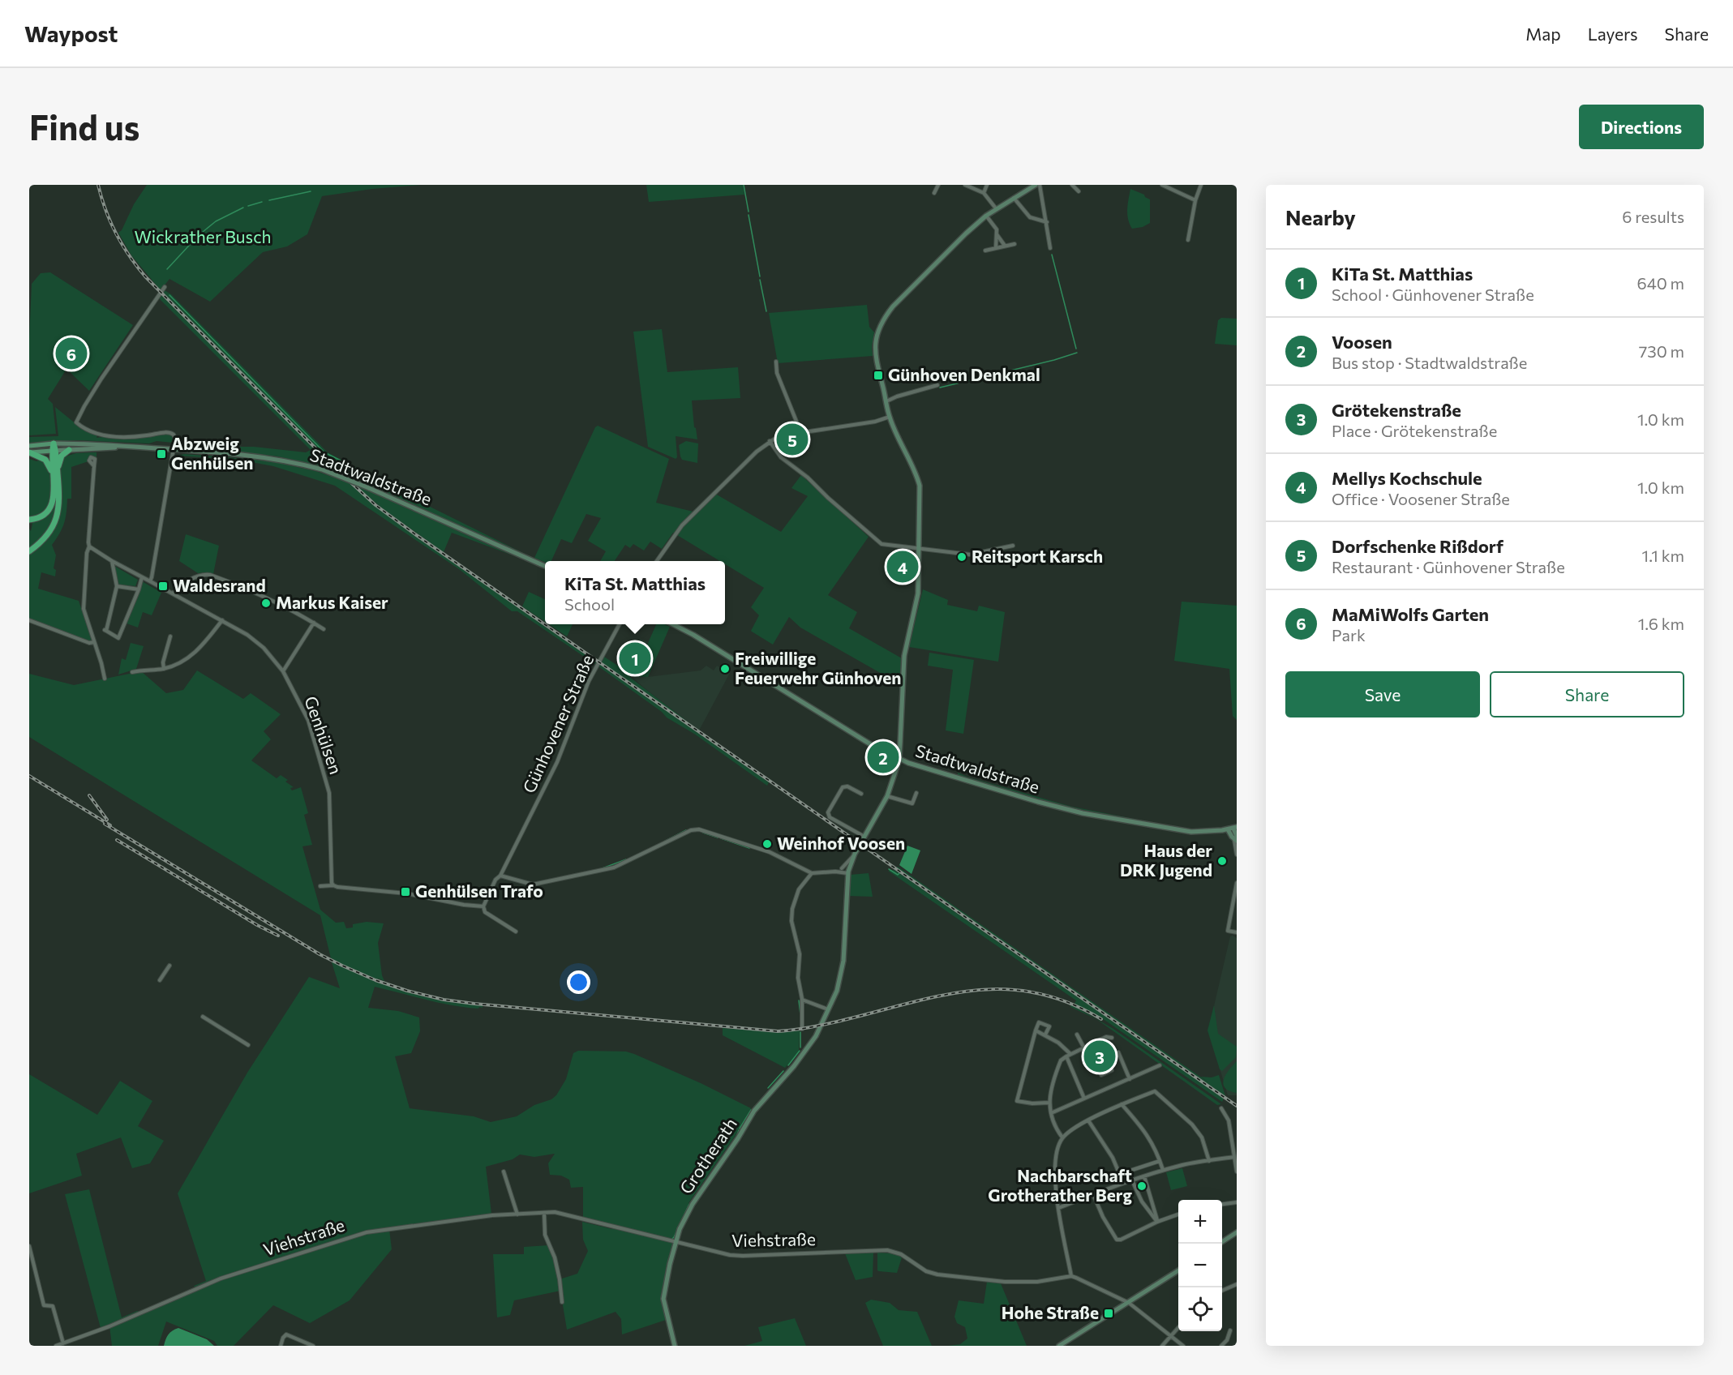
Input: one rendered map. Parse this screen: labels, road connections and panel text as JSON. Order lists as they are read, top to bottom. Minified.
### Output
{"streets":{"street":["Stadtwaldstraße","Günhovener Straße","Genhülsen","Grotherath","Viehstraße"]},"crossings":[["Stadtwaldstraße","Grotherath"],["Grotherath","Viehstraße"]],"parks":["Wickrather Busch"],"places":{"transit":["Günhoven Denkmal","Abzweig Genhülsen","Waldesrand","Genhülsen Trafo","Hohe Straße"],"other":["Reitsport Karsch","Markus Kaiser","Freiwillige Feuerwehr Günhoven","Weinhof Voosen","Haus der DRK Jugend","Nachbarschaft Grotherather Berg"]},"page":{"header":"Waypost","nav":["Map","Layers","Share"],"buttons":["Directions",["Save","Share"]],"title":"Find us","heading":["Nearby","6 results"],"list":[{"mark":"1","name":"KiTa St. Matthias","note":"School · Günhovener Straße","value":"640 m"},{"mark":"2","name":"Voosen","note":"Bus stop · Stadtwaldstraße","value":"730 m"},{"mark":"3","name":"Grötekenstraße","note":"Place · Grötekenstraße","value":"1.0 km"},{"mark":"4","name":"Mellys Kochschule","note":"Office · Voosener Straße","value":"1.0 km"},{"mark":"5","name":"Dorfschenke Rißdorf","note":"Restaurant · Günhovener Straße","value":"1.1 km"},{"mark":"6","name":"MaMiWolfs Garten","note":"Park","value":"1.6 km"}],"pins":["6","5","4","1","2","3"],"popup":["KiTa St. Matthias","School"],"map_buttons":["+","−"]}}
